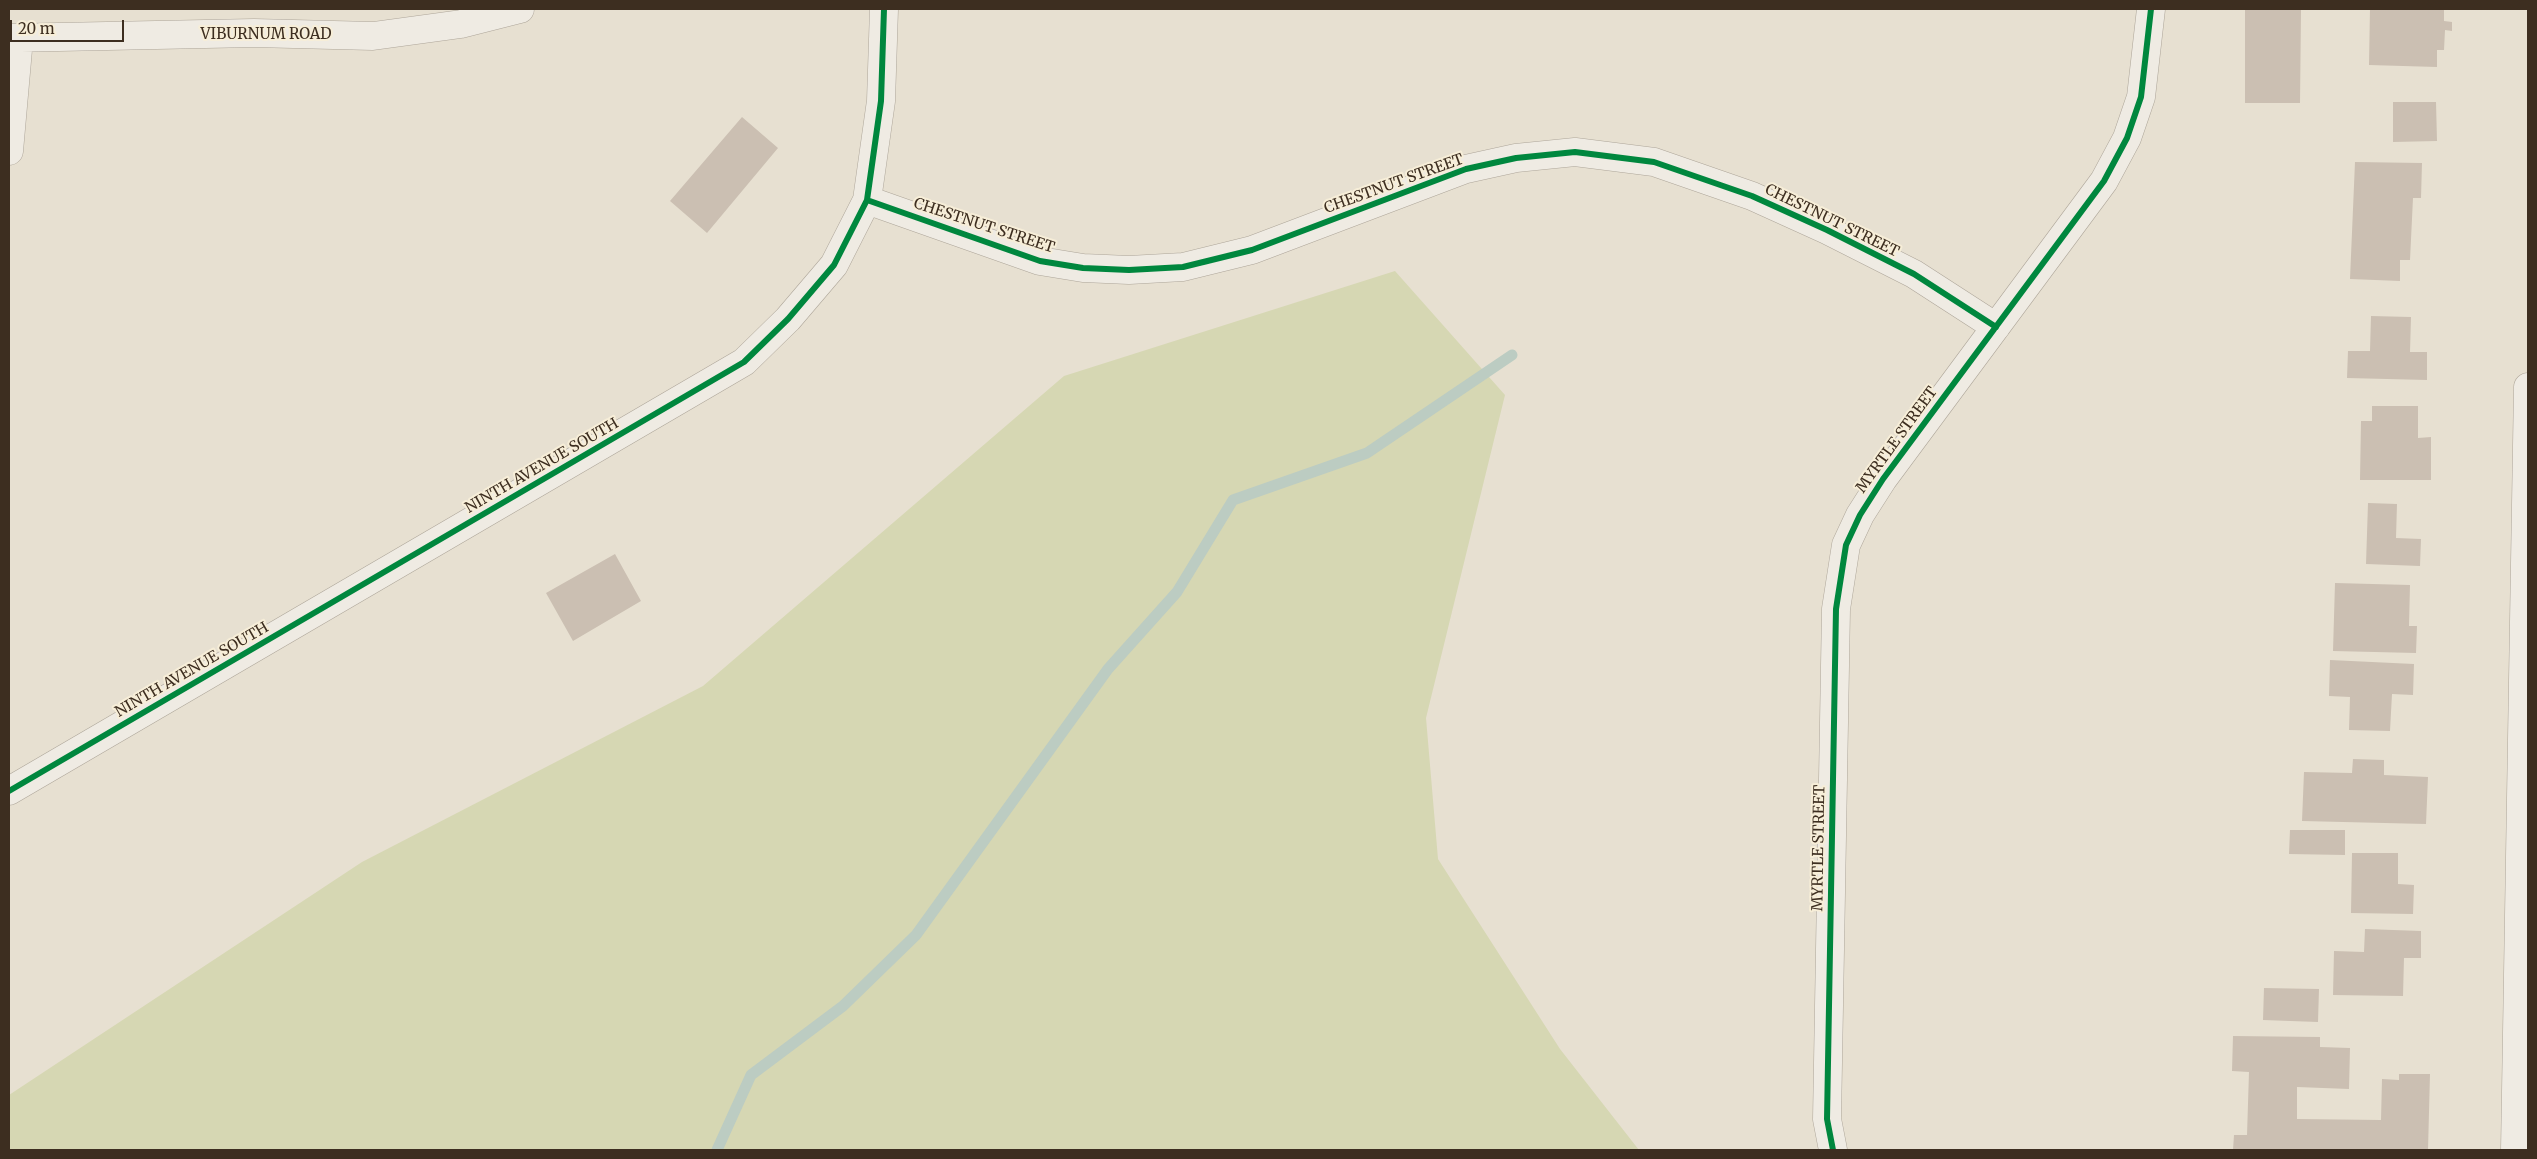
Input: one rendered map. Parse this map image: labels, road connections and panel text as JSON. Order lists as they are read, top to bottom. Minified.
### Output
{"streets":{"street":["VIBURNUM ROAD","CHESTNUT STREET","MYRTLE STREET","NINTH AVENUE SOUTH"]},"crossings":[["CHESTNUT STREET","MYRTLE STREET"],["CHESTNUT STREET","NINTH AVENUE SOUTH"]],"scale_bar":"20 m"}
